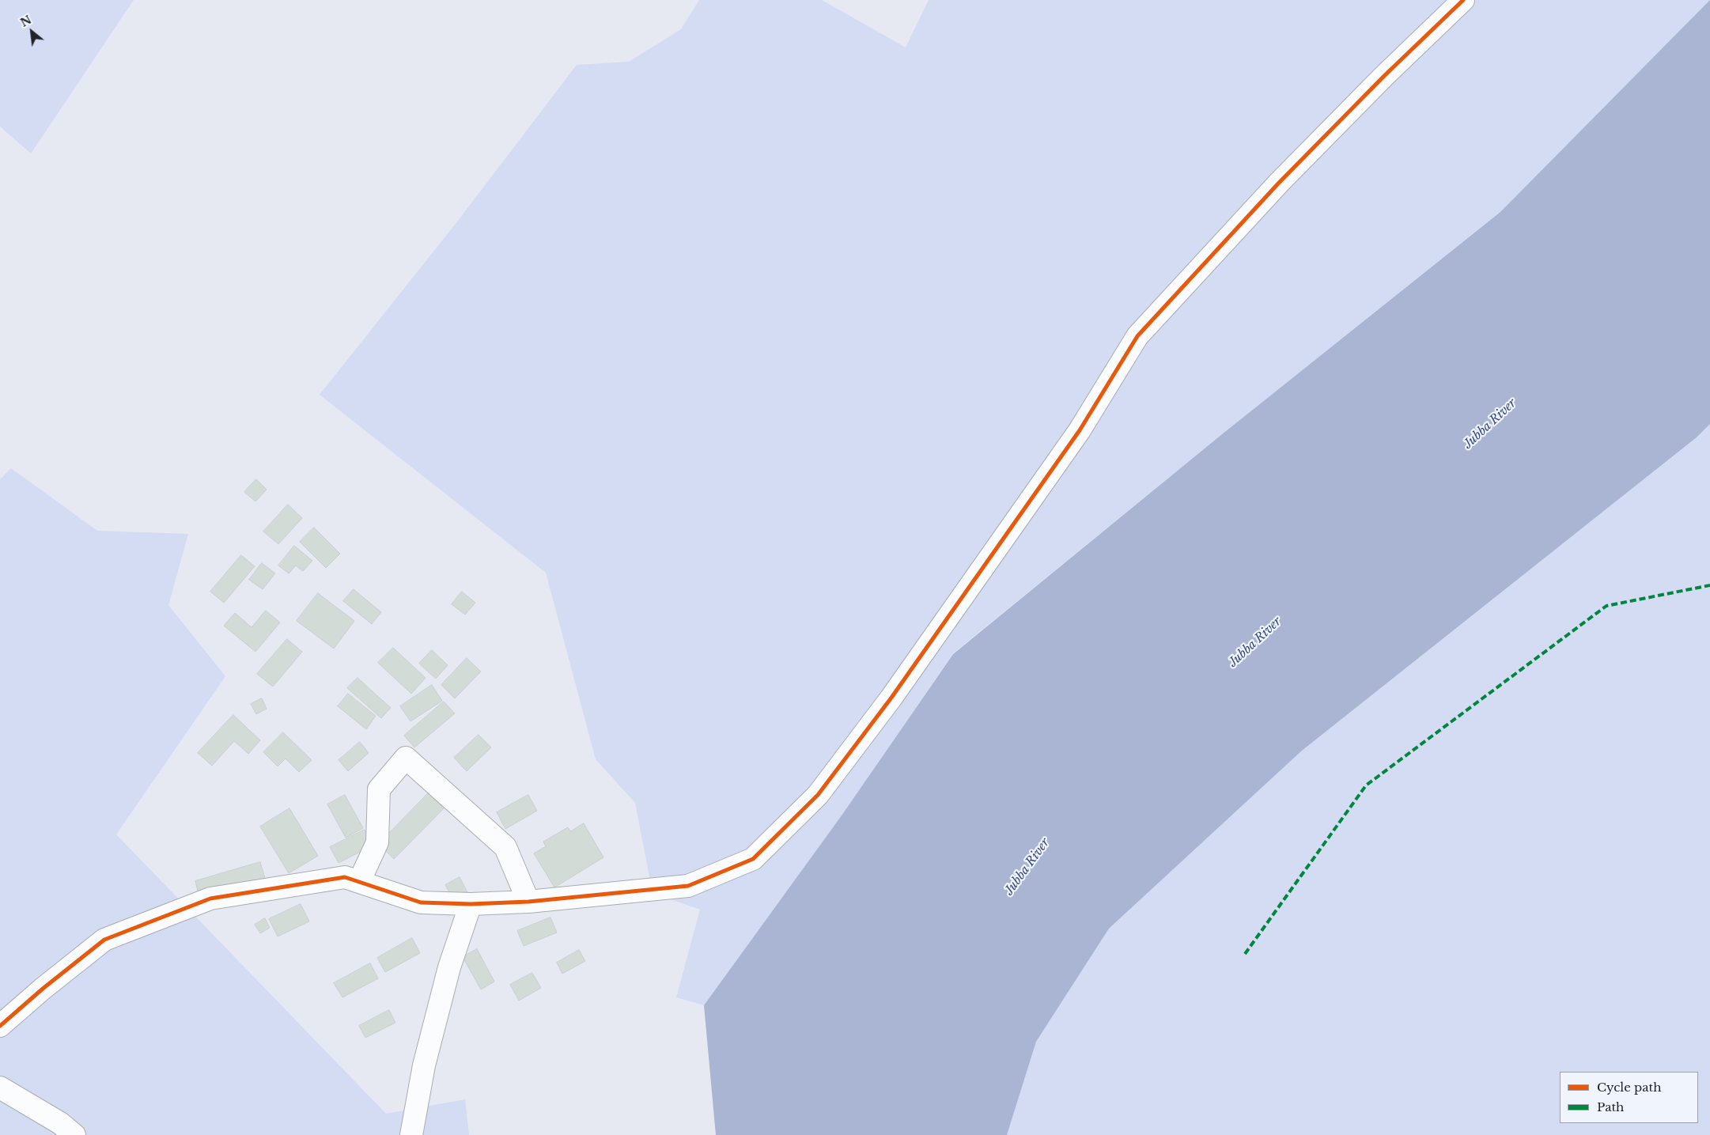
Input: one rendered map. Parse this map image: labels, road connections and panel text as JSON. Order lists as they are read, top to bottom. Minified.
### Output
{"water":["Jubba River"],"legend":["Cycle path","Path"],"north":"top left"}
